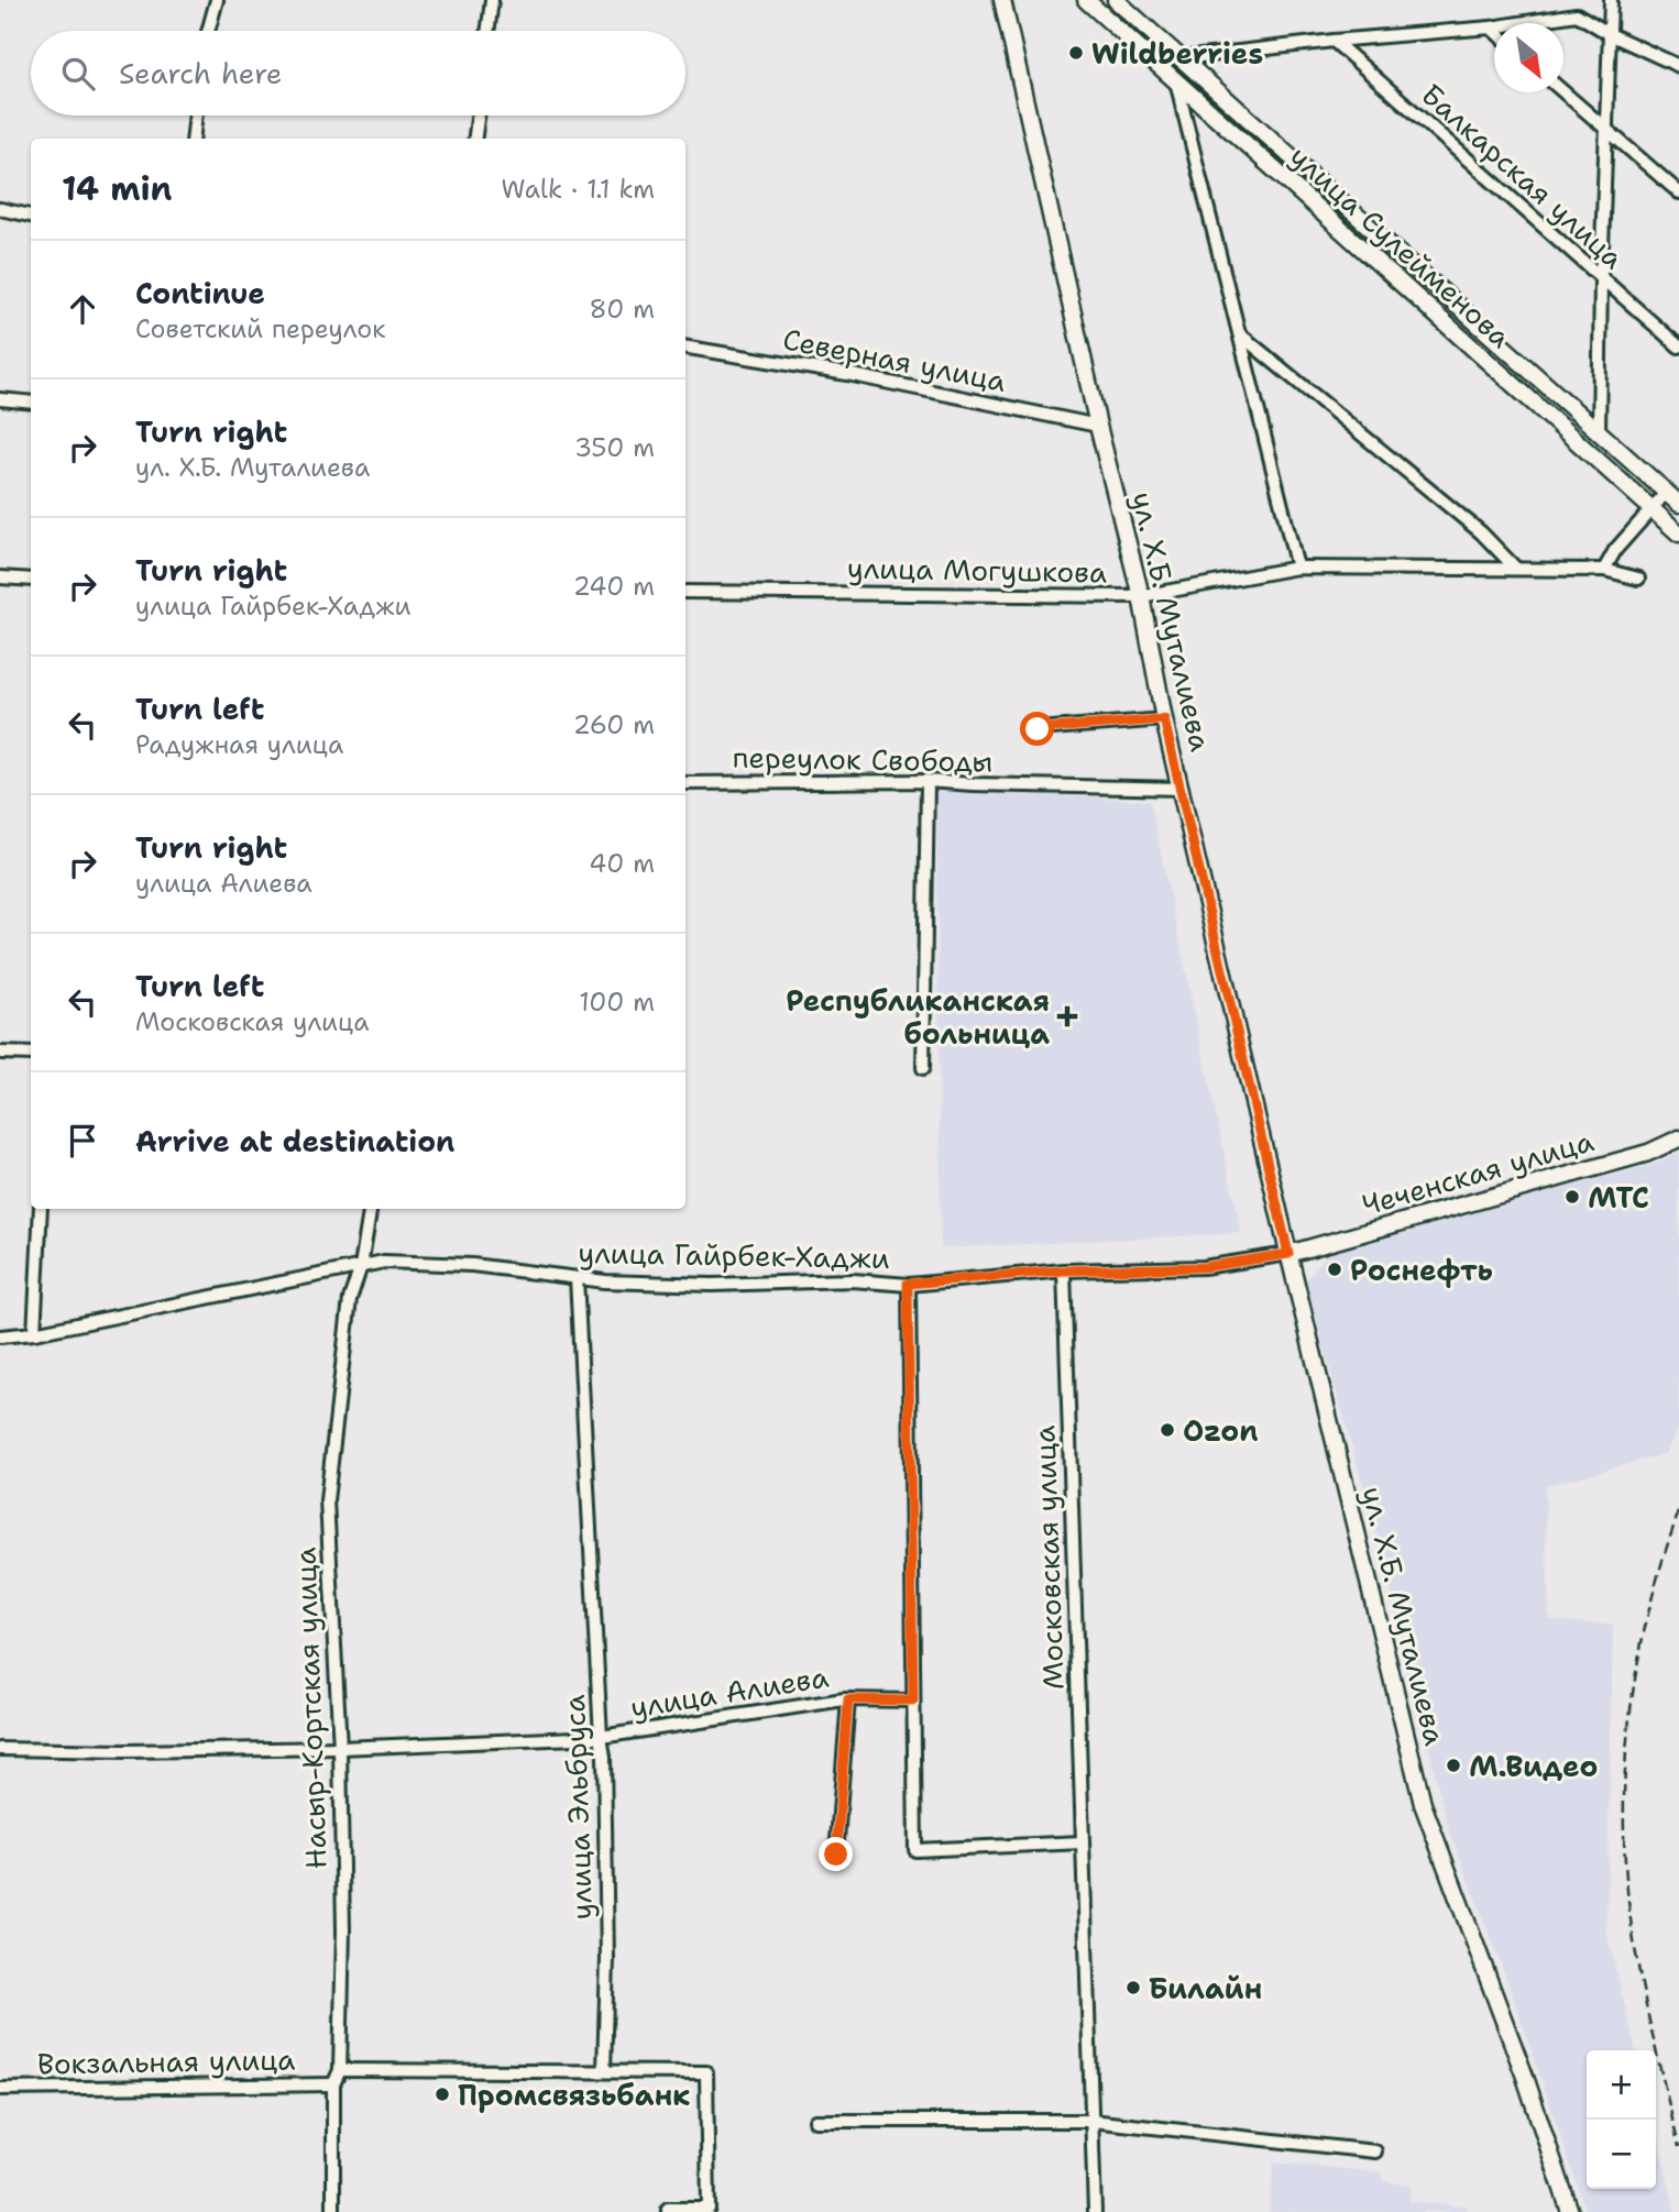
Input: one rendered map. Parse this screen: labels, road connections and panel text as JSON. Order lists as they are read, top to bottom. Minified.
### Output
{"streets":{"main road":["улица Сулейменова","ул. Х.Б. Муталиева","Чеченская улица"],"street":["Балкарская улица","Северная улица","улица Могушкова","переулок Свободы","улица Гайрбек-Хаджи","Московская улица","улица Алиева","Насыр-Кортская улица","улица Эльбруса","Вокзальная улица"]},"crossings":[["Северная улица","ул. Х.Б. Муталиева"],["улица Могушкова","ул. Х.Б. Муталиева"],["ул. Х.Б. Муталиева","переулок Свободы"],["ул. Х.Б. Муталиева","Чеченская улица"],["ул. Х.Б. Муталиева","улица Гайрбек-Хаджи"],["Чеченская улица","улица Гайрбек-Хаджи"],["улица Гайрбек-Хаджи","Московская улица"],["улица Гайрбек-Хаджи","Насыр-Кортская улица"],["улица Гайрбек-Хаджи","улица Эльбруса"],["улица Алиева","Насыр-Кортская улица"],["улица Алиева","улица Эльбруса"],["Насыр-Кортская улица","Вокзальная улица"]],"places":{"other":["Wildberries","МТС","Роснефть","Ozon","М.Видео","Билайн","Промсвязьбанк"],"health":["Республиканская больница"]},"north":"bottom right","page":{"search":"Search here","heading":["14 min","Walk · 1.1 km"],"list":[["Continue","Советский переулок","80 m"],["Turn right","ул. Х.Б. Муталиева","350 m"],["Turn right","улица Гайрбек-Хаджи","240 m"],["Turn left","Радужная улица","260 m"],["Turn right","улица Алиева","40 m"],["Turn left","Московская улица","100 m"],"Arrive at destination"],"map_buttons":["+","−"]}}
